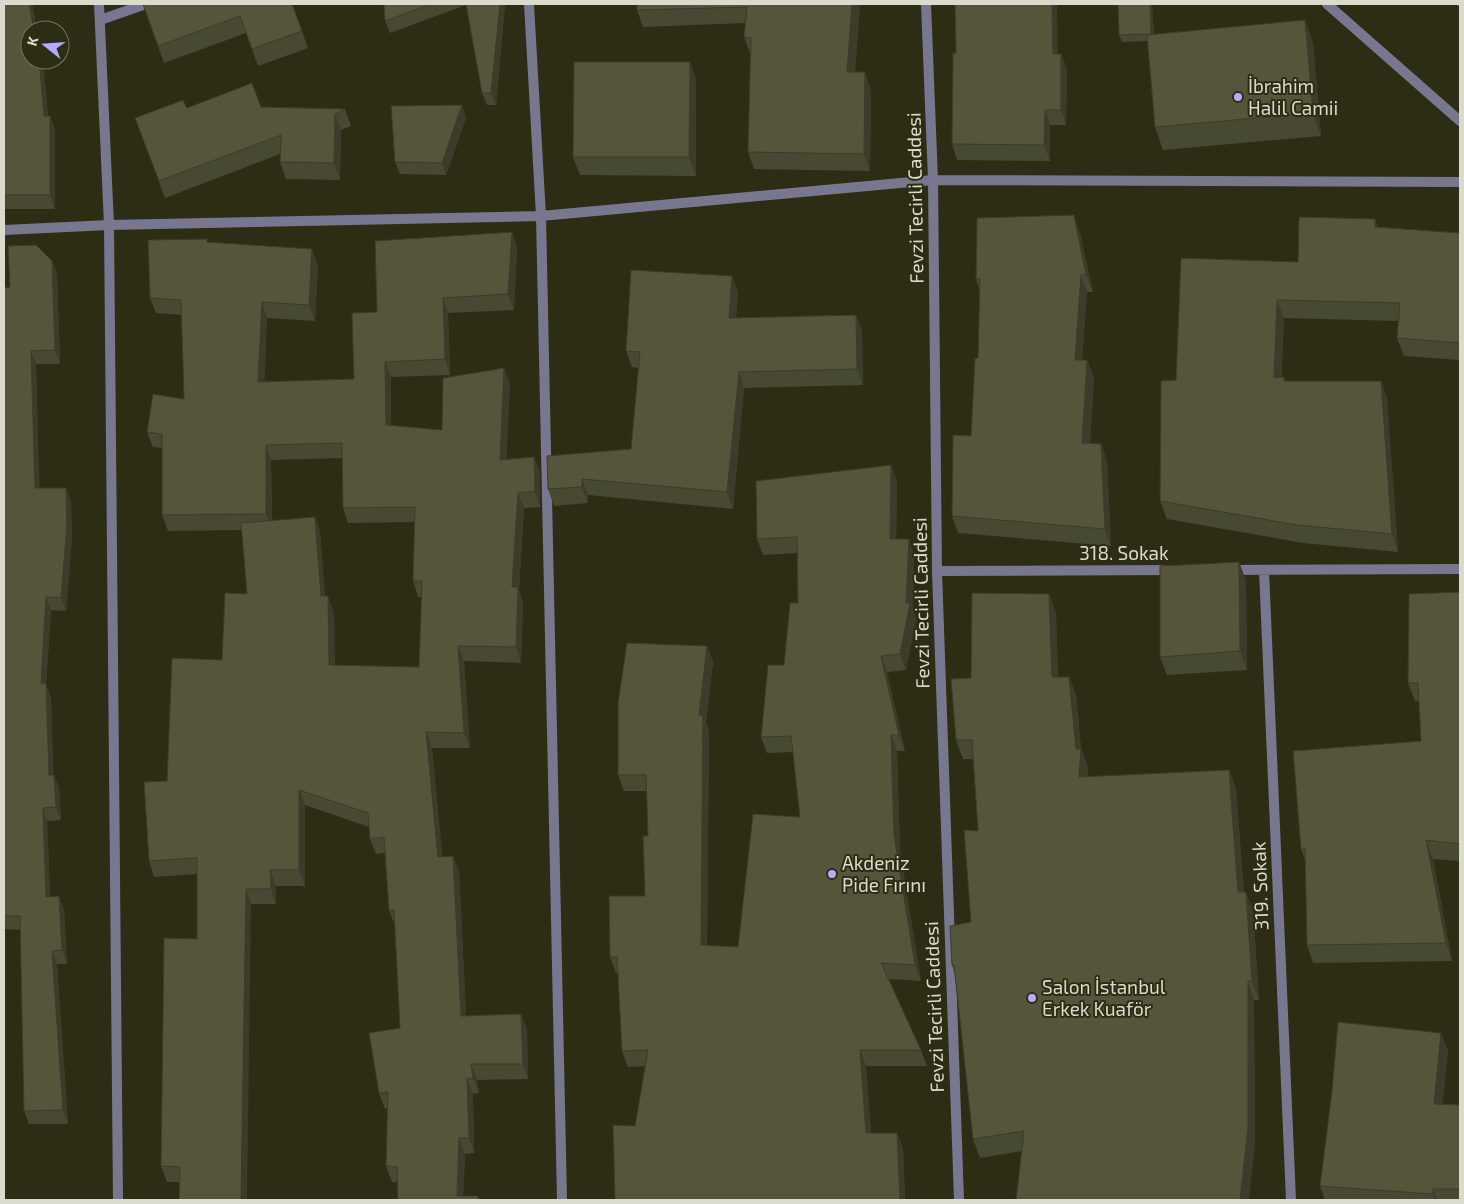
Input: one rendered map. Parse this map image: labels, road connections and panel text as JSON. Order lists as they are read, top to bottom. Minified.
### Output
{"streets":{"street":["Fevzi Tecirli Caddesi","318. Sokak","319. Sokak"]},"crossings":[["Fevzi Tecirli Caddesi","318. Sokak"]],"places":["İbrahim Halil Camii","Akdeniz Pide Fırını","Salon İstanbul Erkek Kuaför"],"north":"left"}
